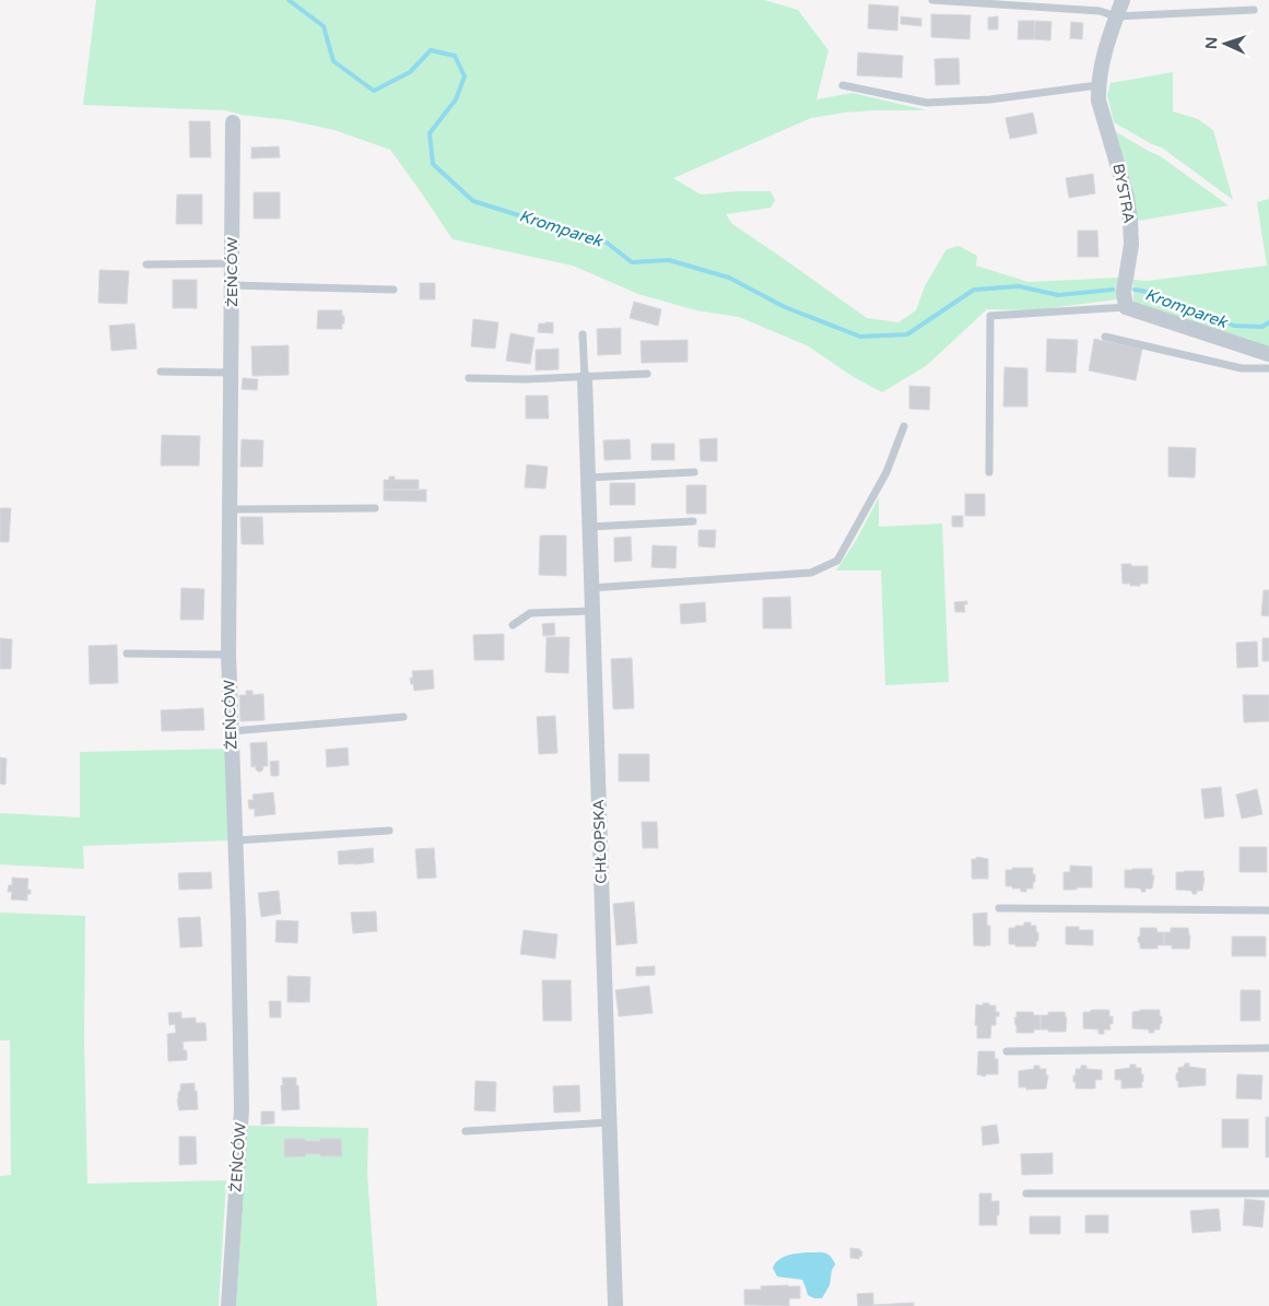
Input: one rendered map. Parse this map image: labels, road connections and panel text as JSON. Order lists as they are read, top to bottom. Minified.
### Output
{"streets":{"street":["BYSTRA","ŻEŃCÓW","CHŁOPSKA"]},"water":["Kromparek"],"north":"left"}
